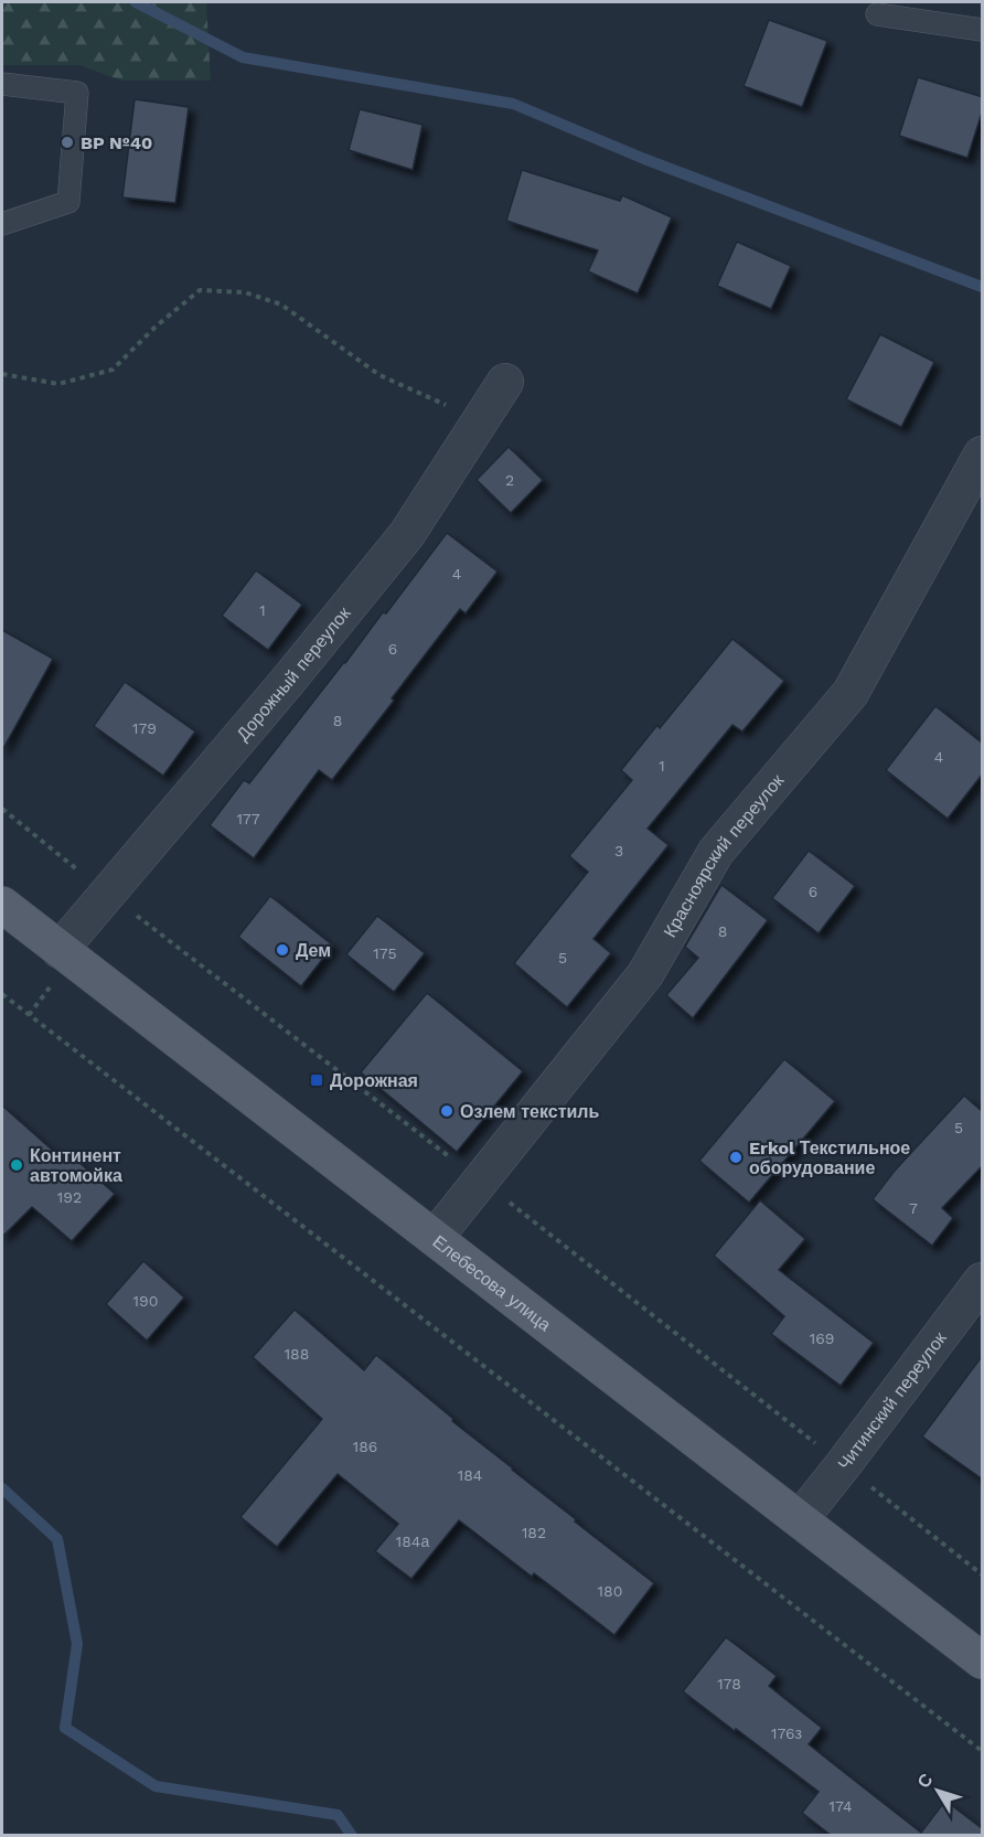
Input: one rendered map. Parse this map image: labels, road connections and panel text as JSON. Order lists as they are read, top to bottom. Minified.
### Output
{"streets":{"main road":["Елебесова улица"],"street":["Дорожный переулок","Красноярский переулок","Читинский переулок"]},"crossings":[["Дорожный переулок","Елебесова улица"],["Красноярский переулок","Елебесова улица"],["Елебесова улица","Читинский переулок"]],"places":{"other":["BP №40","Дем","Озлем текстиль","Erkol Текстильное оборудование","Континент автомойка"],"transit":["Дорожная"]},"house_numbers":["2","4","1","6","8","179","4","1","177","3","6","8","175","5","5","192","7","190","169","188","186","184","182","184а","180","178","176з","174"],"north":"top left"}
